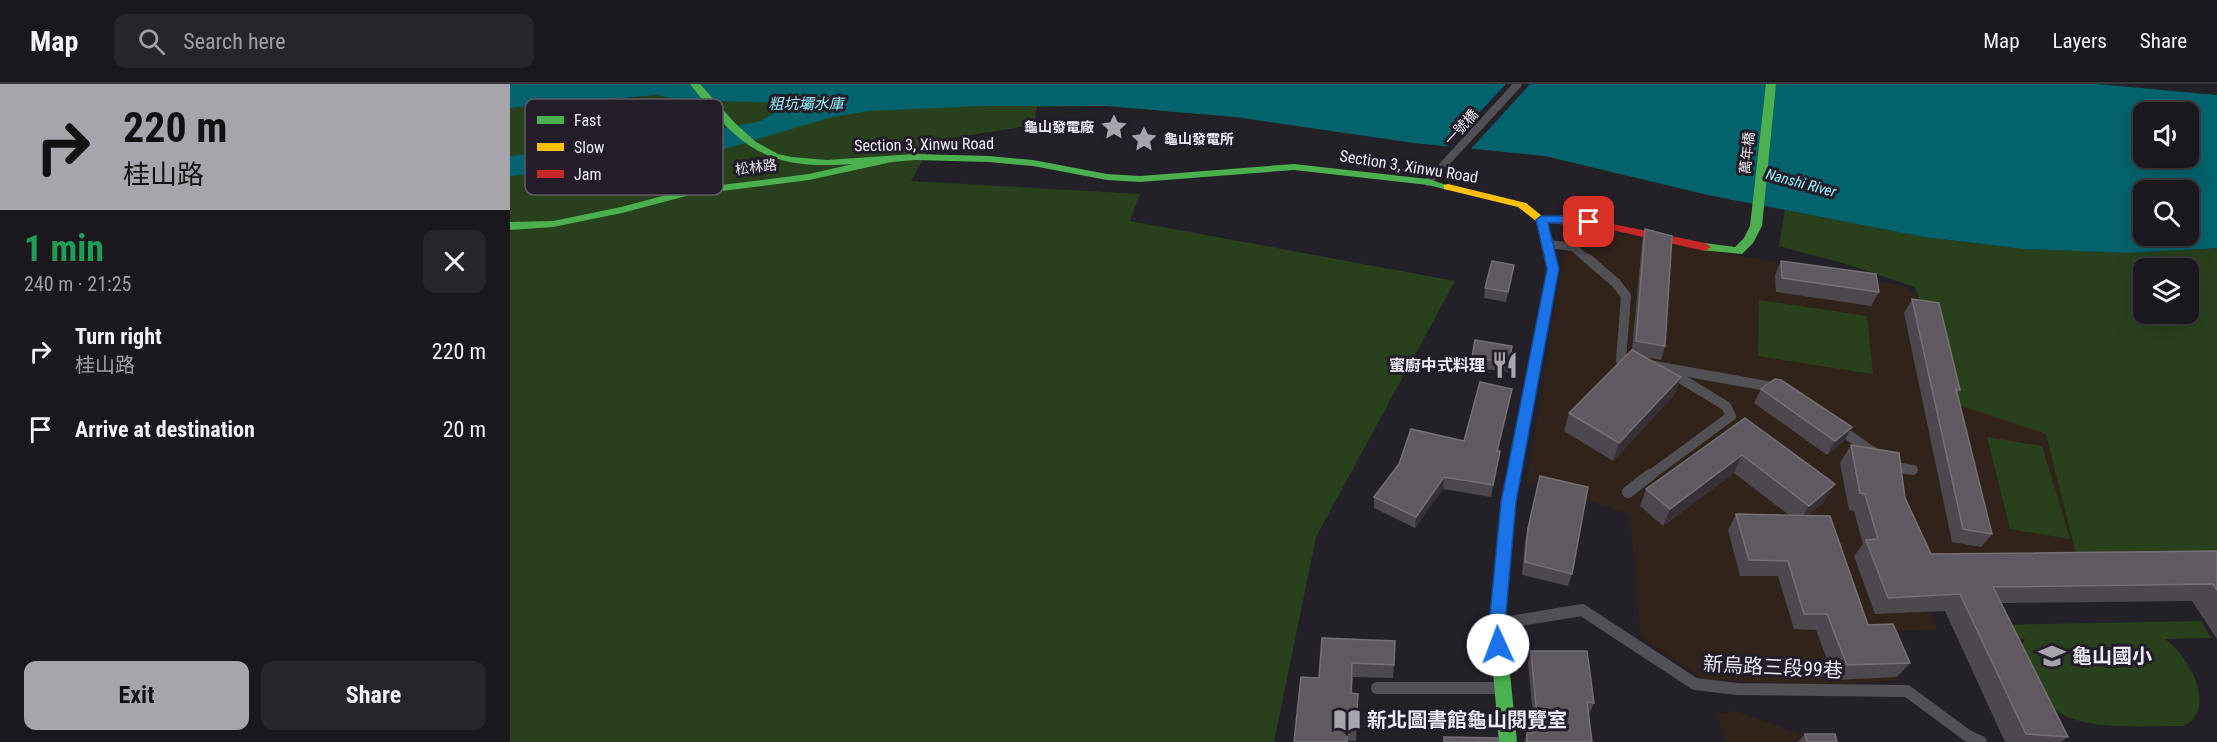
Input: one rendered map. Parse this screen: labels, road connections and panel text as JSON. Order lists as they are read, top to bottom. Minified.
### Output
{"streets":{"main road":["Section 3, Xinwu Road","萬年橋","松林路"],"lane":["一號橋","新烏路三段99巷"]},"crossings":[["一號橋","Section 3, Xinwu Road"],["Section 3, Xinwu Road","萬年橋"],["Section 3, Xinwu Road","松林路"]],"water":["粗坑壩水庫","Nanshi River"],"places":{"place":["龜山發電廠","龜山發電所"],"restaurant":["蜜廚中式料理"],"school or university":["龜山國小"],"library":["新北圖書館龜山閱覽室"]},"legend":["Fast","Slow","Jam"],"page":{"header":"Map","search":"Search here","nav":["Map","Layers","Share"],"turn":["220 m","桂山路"],"heading":["1 min","240 m · 21:25"],"list":[{"name":"Turn right","note":"桂山路","value":"220 m"},{"name":"Arrive at destination","value":"20 m"}],"buttons":["Exit","Share"]}}
